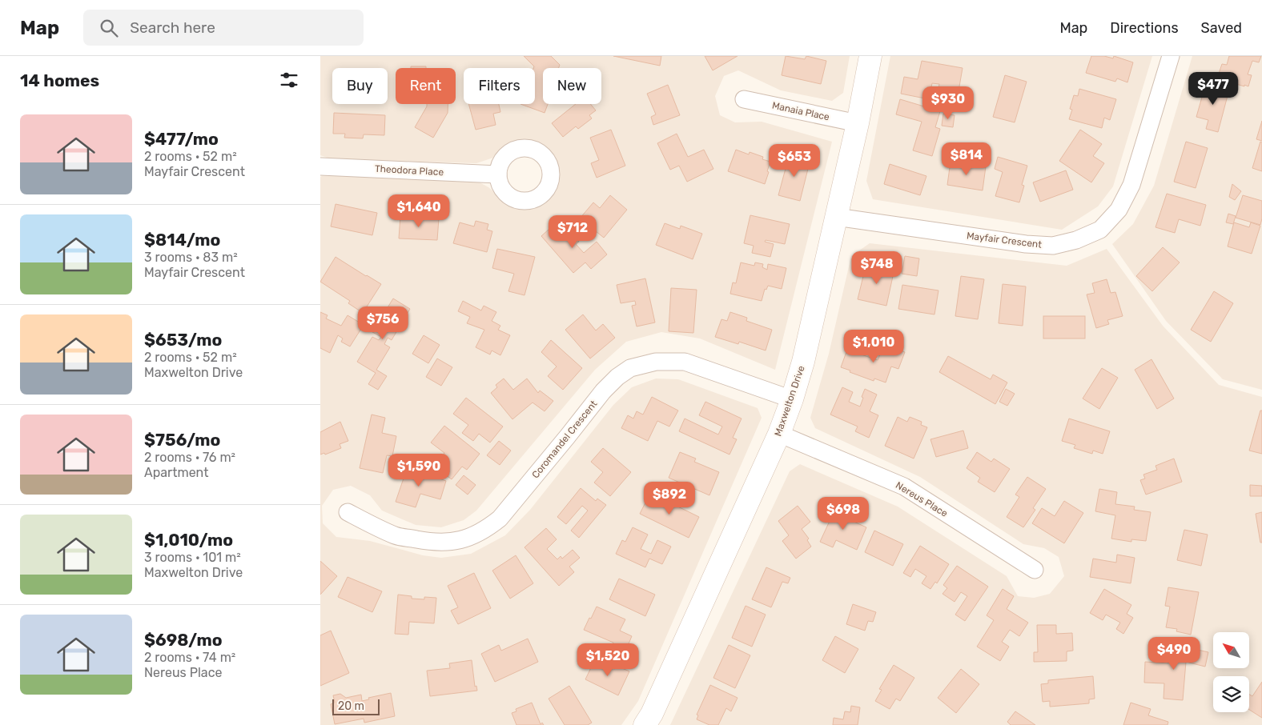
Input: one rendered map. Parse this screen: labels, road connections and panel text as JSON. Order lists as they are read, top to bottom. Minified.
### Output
{"streets":{"street":["Manaia Place","Theodora Place","Mayfair Crescent","Maxwelton Drive","Coromandel Crescent","Nereus Place"]},"crossings":[["Manaia Place","Maxwelton Drive"],["Mayfair Crescent","Maxwelton Drive"],["Maxwelton Drive","Coromandel Crescent"],["Maxwelton Drive","Nereus Place"]],"scale_bar":"20 m","north":"top left","page":{"header":"Map","search":"Search here","nav":["Map","Directions","Saved"],"heading":"14 homes","chip":["Buy","Rent","Filters","New"],"price":["$477","$930","$814","$653","$1,640","$712","$748","$756","$1,010","$1,590","$892","$698","$490","$1,520"],"list":[{"name":"$477/mo","note":"2 rooms · 52 m² · Mayfair Crescent"},{"name":"$814/mo","note":"3 rooms · 83 m² · Mayfair Crescent"},{"name":"$653/mo","note":"2 rooms · 52 m² · Maxwelton Drive"},{"name":"$756/mo","note":"2 rooms · 76 m² · Apartment"},{"name":"$1,010/mo","note":"3 rooms · 101 m² · Maxwelton Drive"},{"name":"$698/mo","note":"2 rooms · 74 m² · Nereus Place"}],"scale":"20 m"}}
